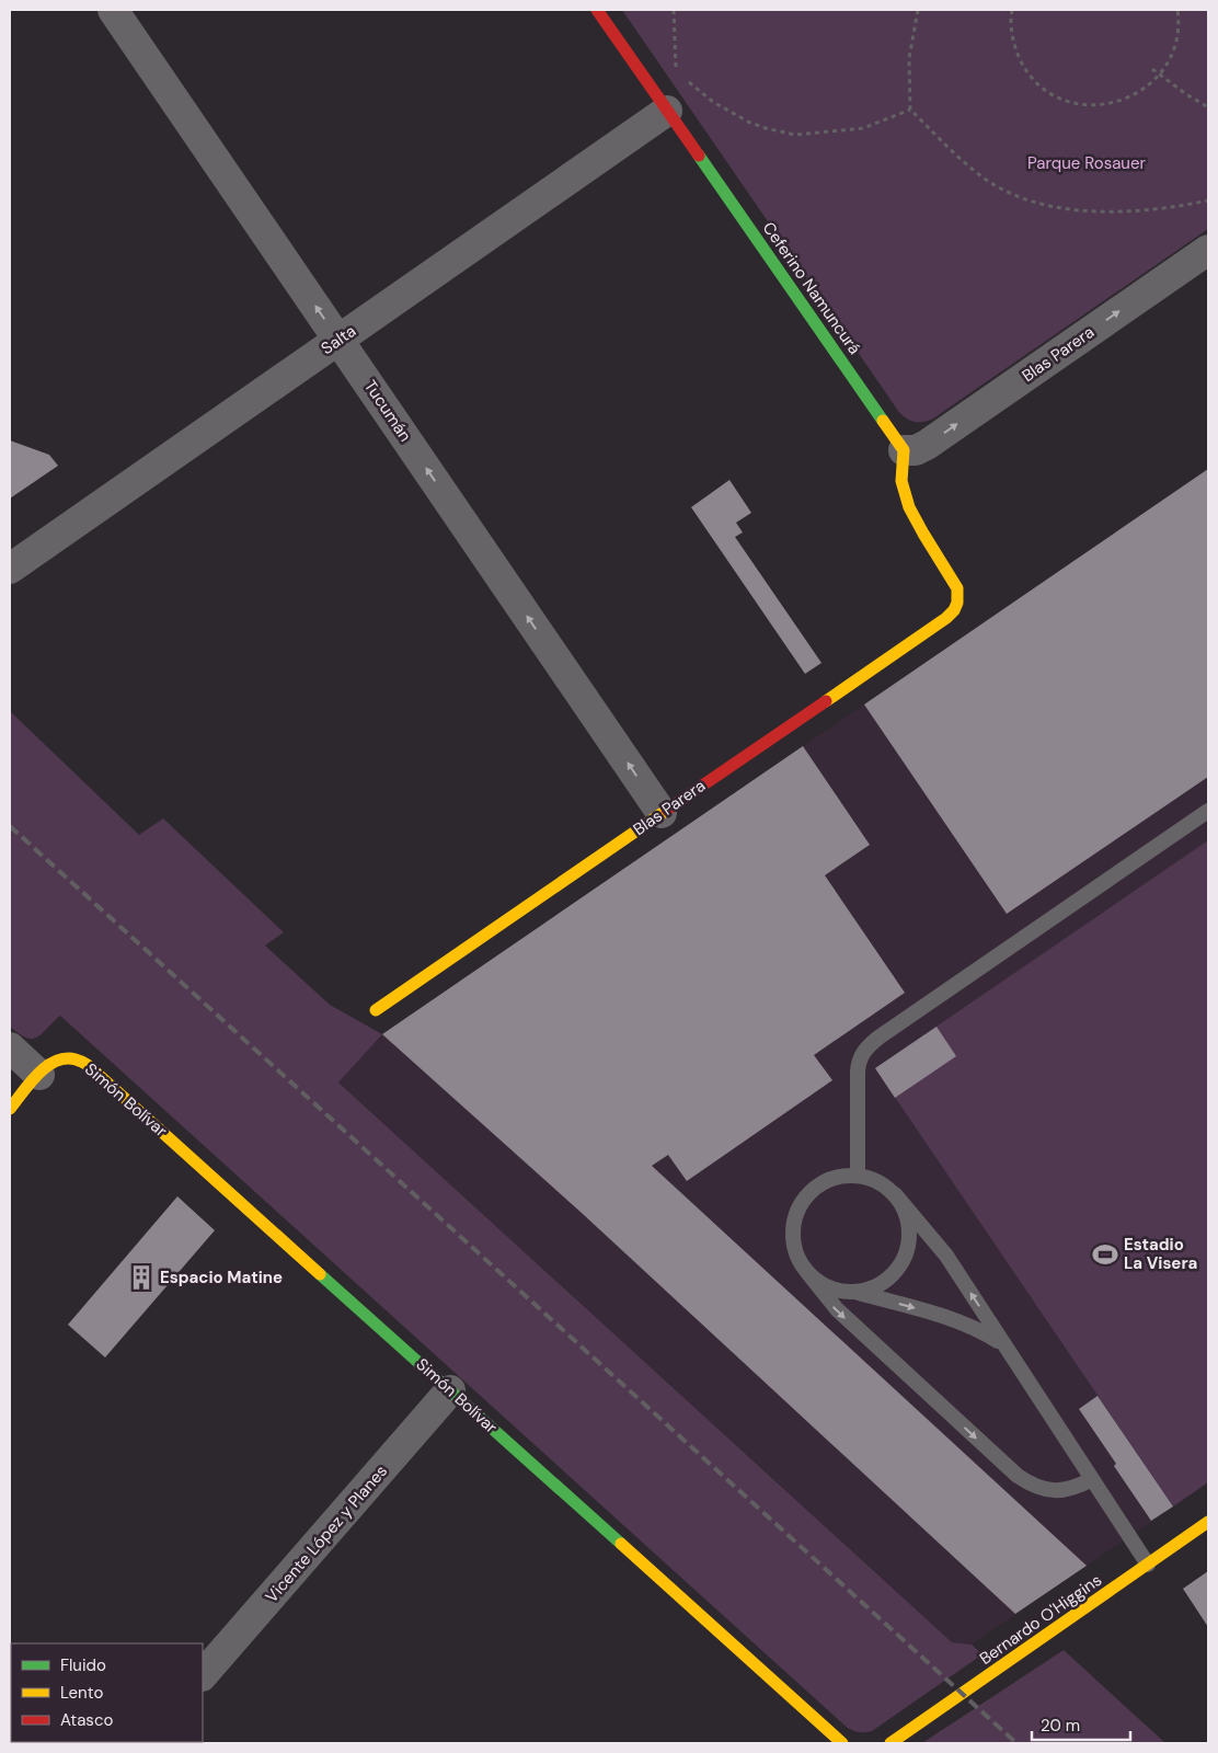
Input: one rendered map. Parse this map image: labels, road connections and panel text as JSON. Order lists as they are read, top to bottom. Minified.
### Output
{"streets":{"street":["Ceferino Namuncurá","Salta","Blas Parera","Tucumán","Simón Bolívar","Vicente López y Planes","Bernardo O'Higgins"]},"crossings":[["Ceferino Namuncurá","Salta"],["Ceferino Namuncurá","Blas Parera"],["Salta","Tucumán"],["Blas Parera","Tucumán"],["Simón Bolívar","Vicente López y Planes"]],"one_way":["Tucumán"],"parks":["Parque Rosauer"],"places":{"sports":["Estadio La Visera"],"building":["Espacio Matine"]},"legend":["Fluido","Lento","Atasco"],"scale_bar":"20 m"}
